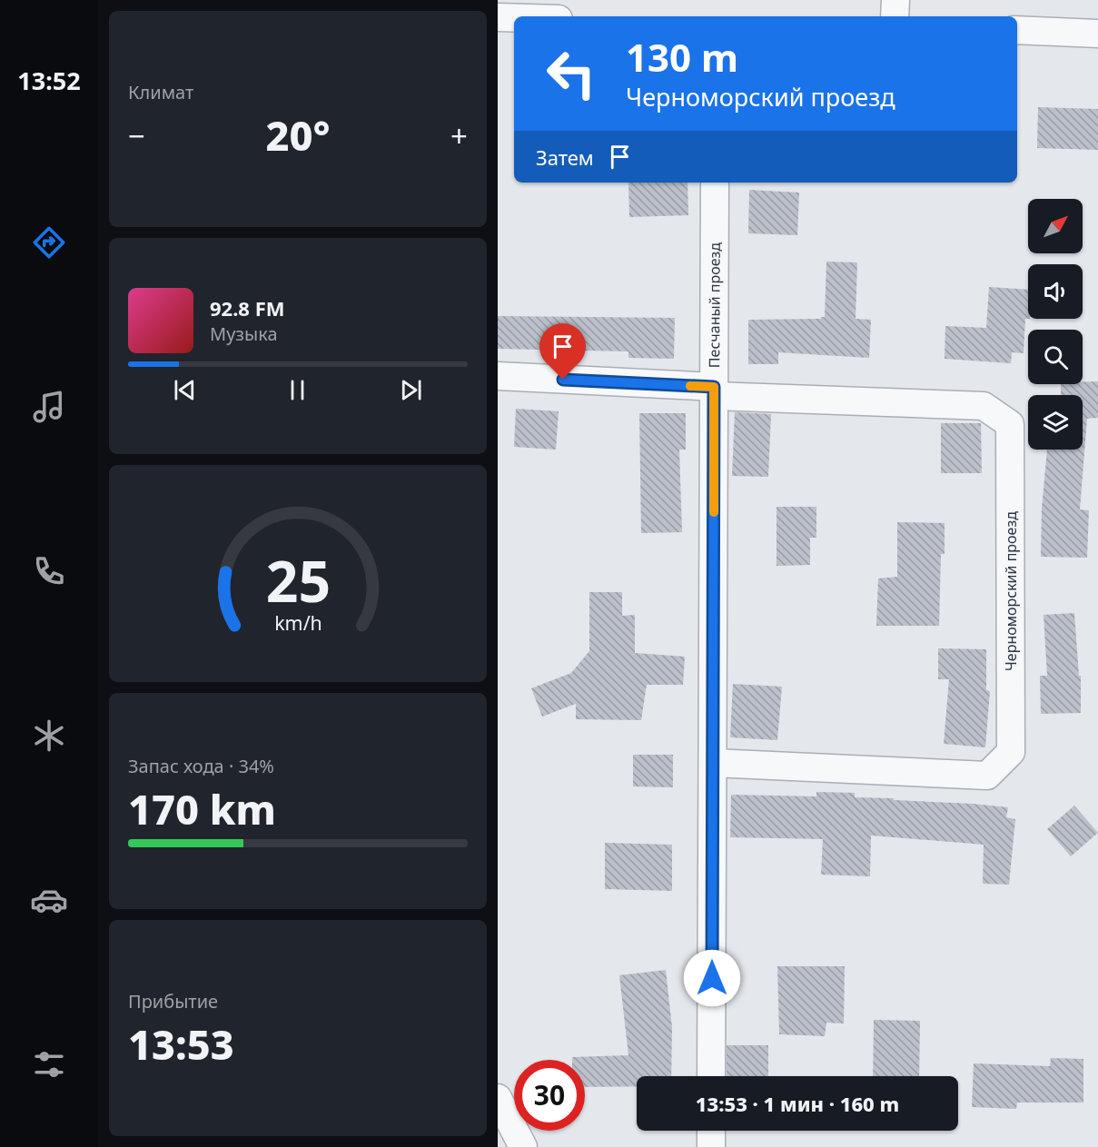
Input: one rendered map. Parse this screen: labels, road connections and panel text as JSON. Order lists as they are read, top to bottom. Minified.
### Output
{"streets":{"street":["Песчаный проезд","Черноморский проезд"]},"crossings":[["Песчаный проезд","Черноморский проезд"]],"north":"top right","page":{"tabs":"13:52","tile":["Климат",["Запас хода · 34%","170 km"],["Прибытие","13:53"]],"turn":["130 m","Черноморский проезд"],"heat":["−","20°","+"],"then":"Затем","song":["92.8 FM","Музыка"],"limit":"30","trip":"13:53 · 1 мин · 160 m","gauge":["25","km/h"]}}
